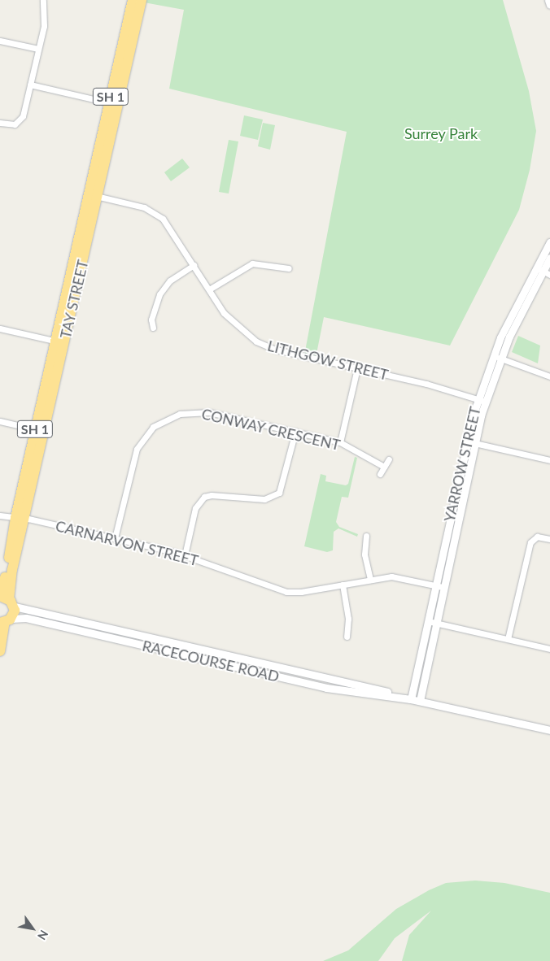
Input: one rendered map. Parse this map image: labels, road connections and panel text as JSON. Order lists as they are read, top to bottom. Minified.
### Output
{"streets":{"highway":["SH 1","TAY STREET"],"street":["LITHGOW STREET","CONWAY CRESCENT","YARROW STREET","CARNARVON STREET","RACECOURSE ROAD"]},"crossings":[["SH 1","TAY STREET"],["SH 1","RACECOURSE ROAD"],["TAY STREET","LITHGOW STREET"],["TAY STREET","CARNARVON STREET"],["TAY STREET","RACECOURSE ROAD"],["LITHGOW STREET","YARROW STREET"],["CONWAY CRESCENT","CARNARVON STREET"],["YARROW STREET","CARNARVON STREET"],["YARROW STREET","RACECOURSE ROAD"]],"parks":["Surrey Park"],"north":"bottom right"}
